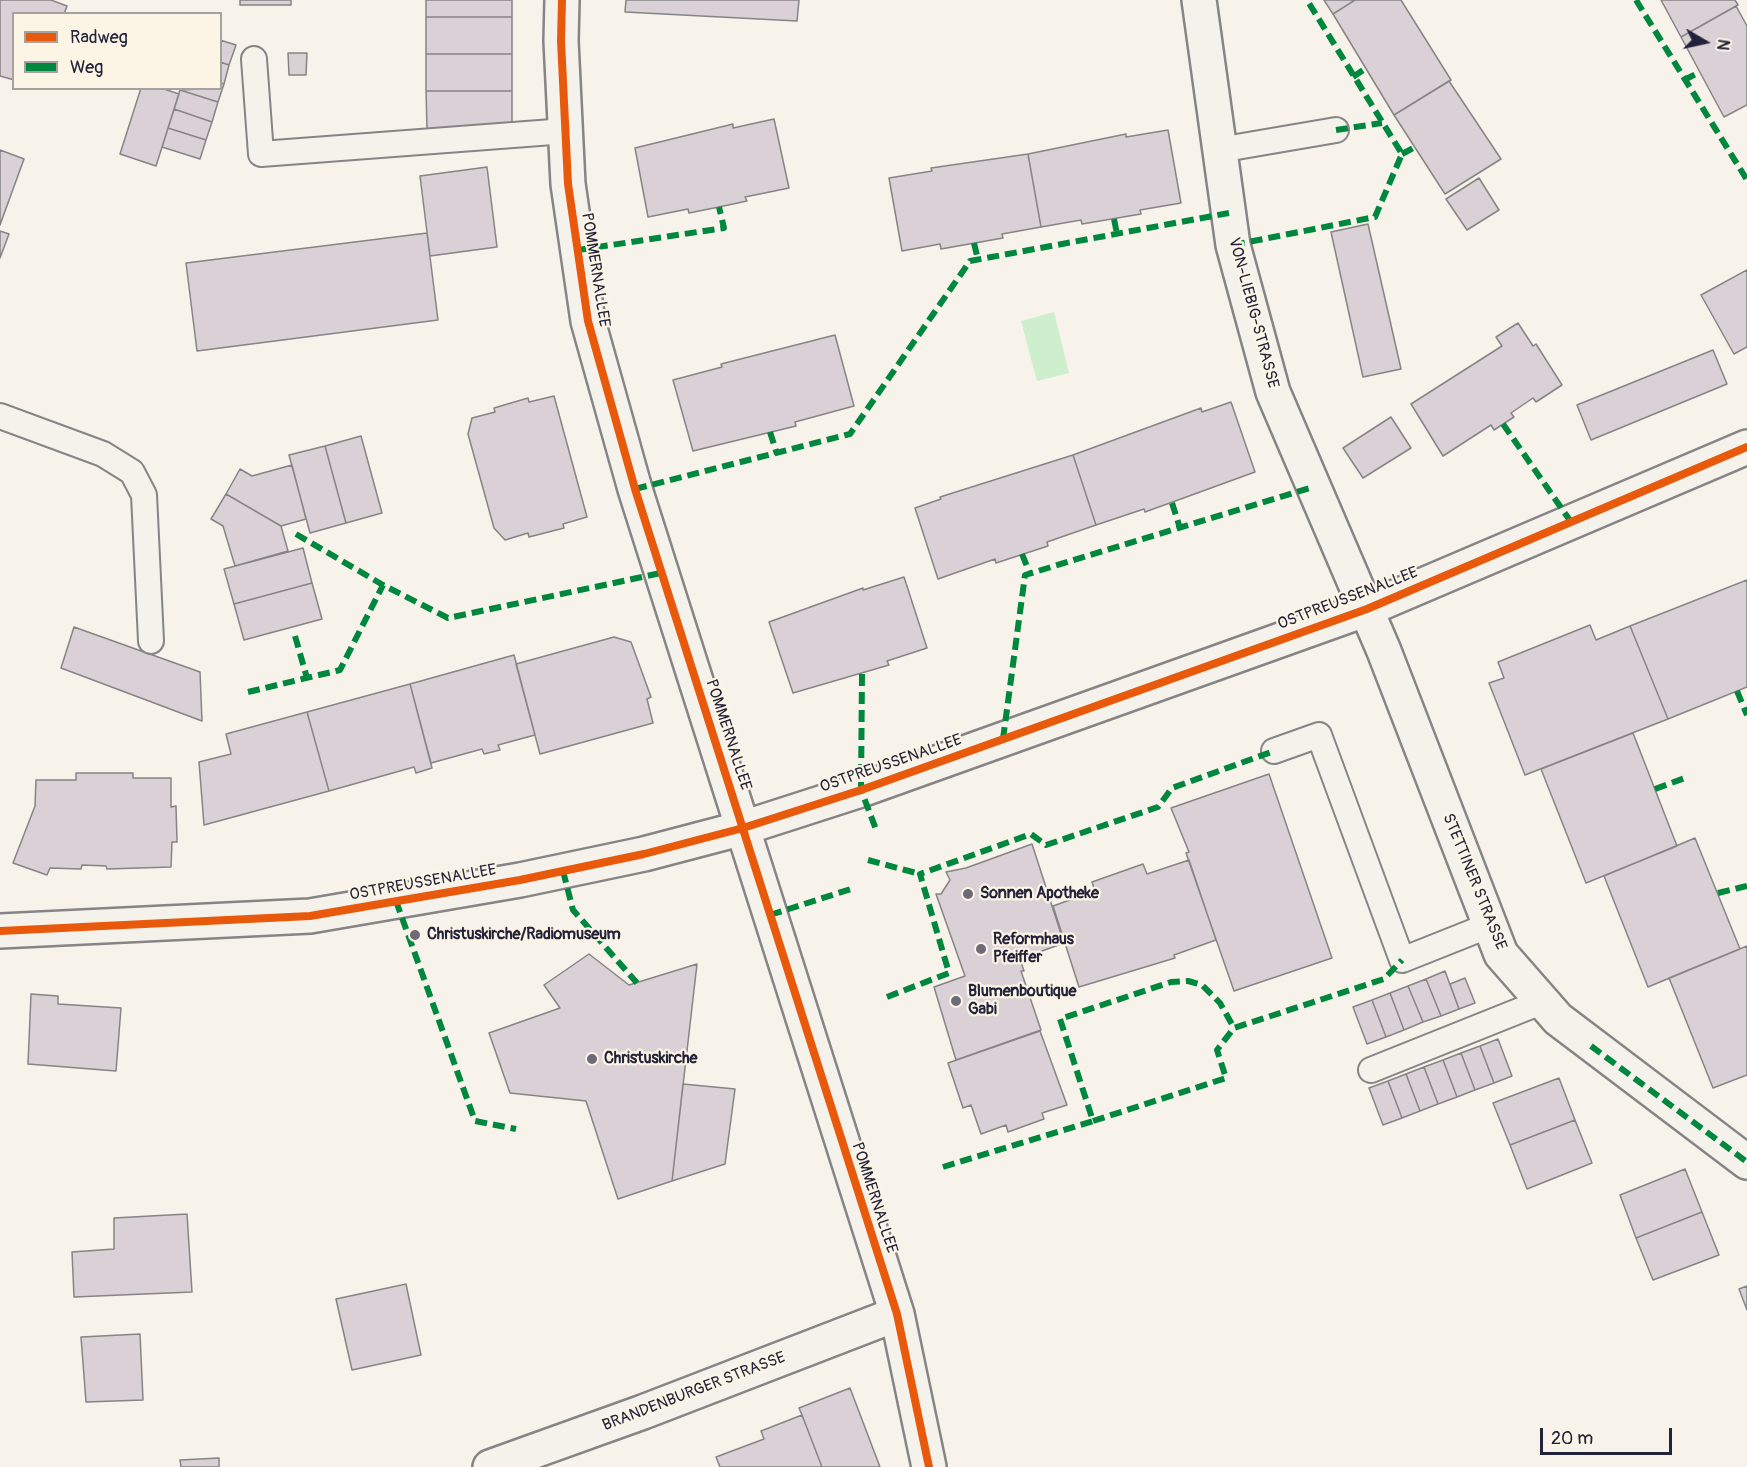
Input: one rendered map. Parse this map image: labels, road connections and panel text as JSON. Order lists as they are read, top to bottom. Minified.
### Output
{"streets":{"street":["POMMERNALLEE","VON-LIEBIG-STRASSE","OSTPREUSSENALLEE","STETTINER STRASSE","BRANDENBURGER STRASSE"]},"crossings":[["POMMERNALLEE","OSTPREUSSENALLEE"],["POMMERNALLEE","BRANDENBURGER STRASSE"],["VON-LIEBIG-STRASSE","OSTPREUSSENALLEE"],["VON-LIEBIG-STRASSE","STETTINER STRASSE"],["OSTPREUSSENALLEE","STETTINER STRASSE"]],"places":["Sonnen Apotheke","Christuskirche/Radiomuseum","Reformhaus Pfeiffer","Blumenboutique Gabi","Christuskirche"],"legend":["Radweg","Weg"],"scale_bar":"20 m","north":"right"}
